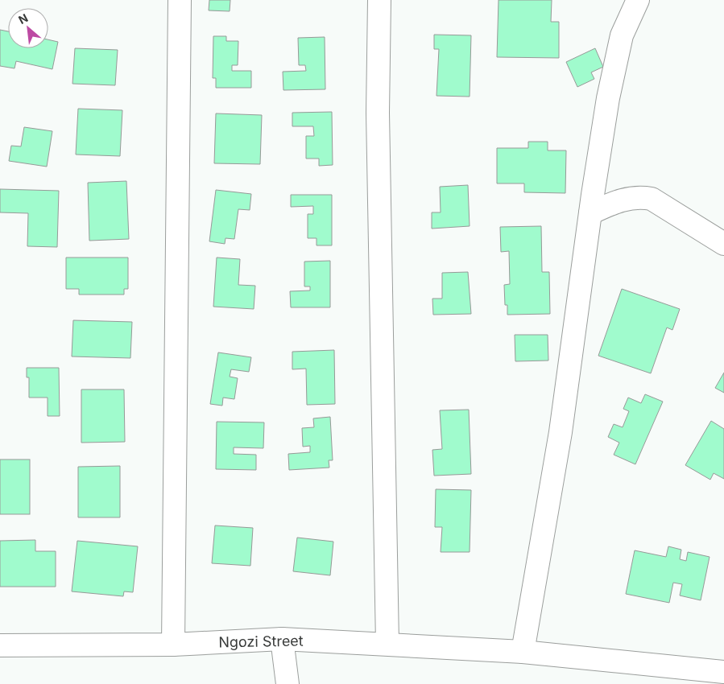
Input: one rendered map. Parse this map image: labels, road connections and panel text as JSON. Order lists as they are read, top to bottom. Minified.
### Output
{"streets":{"street":["Ngozi Street"]},"north":"top left"}
